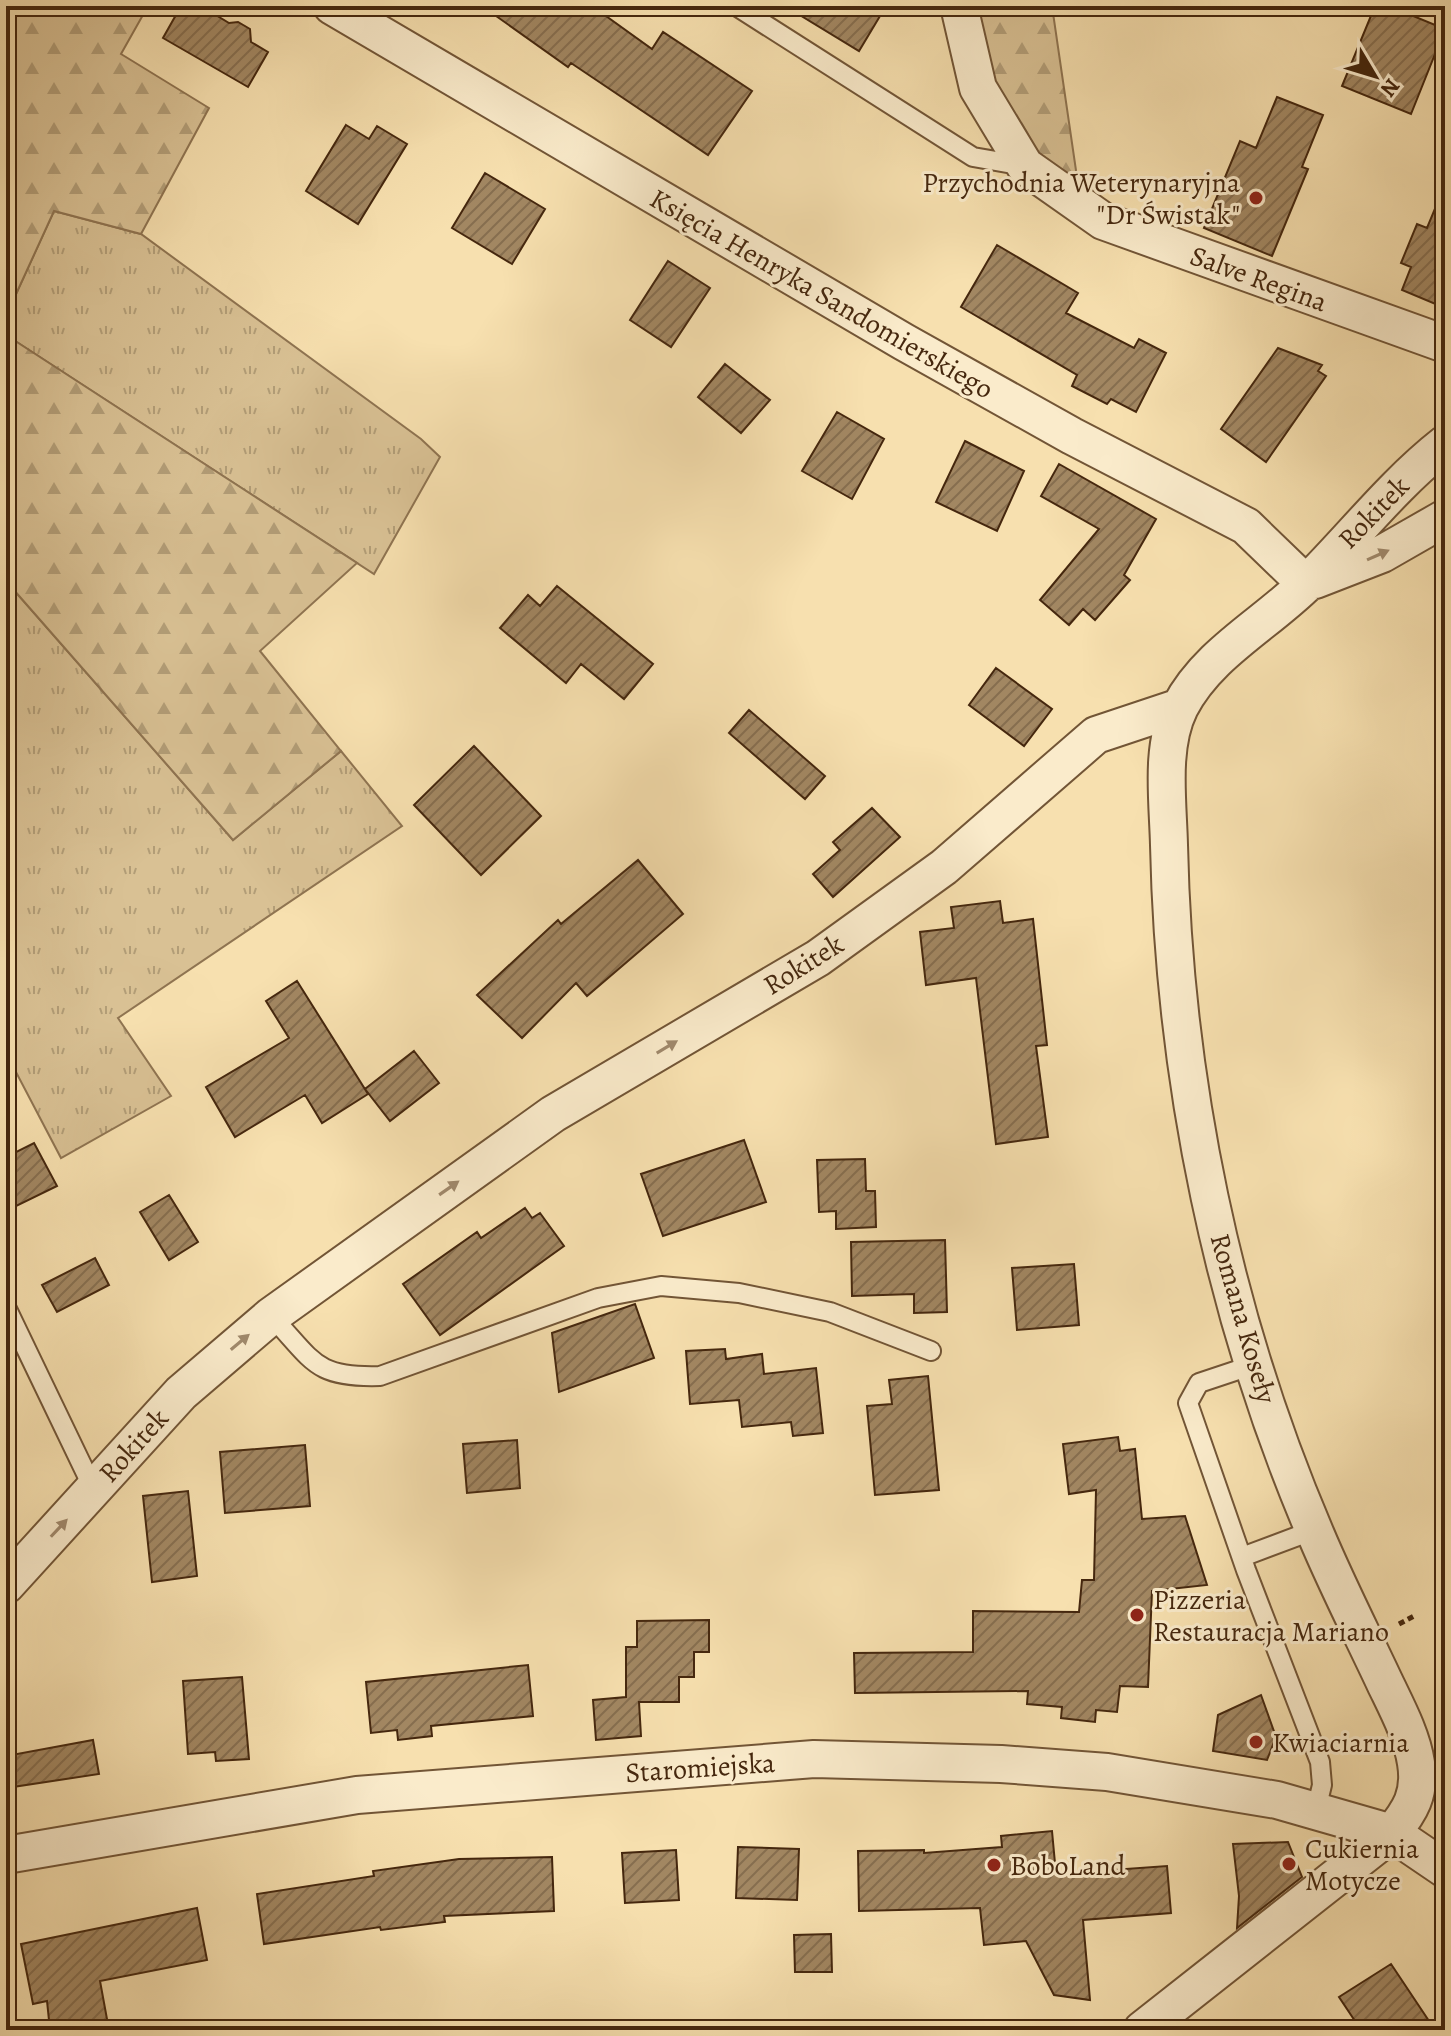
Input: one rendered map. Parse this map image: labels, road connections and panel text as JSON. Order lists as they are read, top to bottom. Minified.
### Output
{"streets":{"street":["Salve Regina","Księcia Henryka Sandomierskiego","Rokitek","Romana Koseły","Staromiejska"]},"crossings":[["Księcia Henryka Sandomierskiego","Rokitek"],["Rokitek","Romana Koseły"],["Romana Koseły","Staromiejska"]],"one_way":["Rokitek"],"places":["Przychodnia Weterynaryjna \"Dr Świstak\"","Pizzeria Restauracja Mariano","Kwiaciarnia","Cukiernia Motycze","BoboLand"],"north":"bottom right"}
